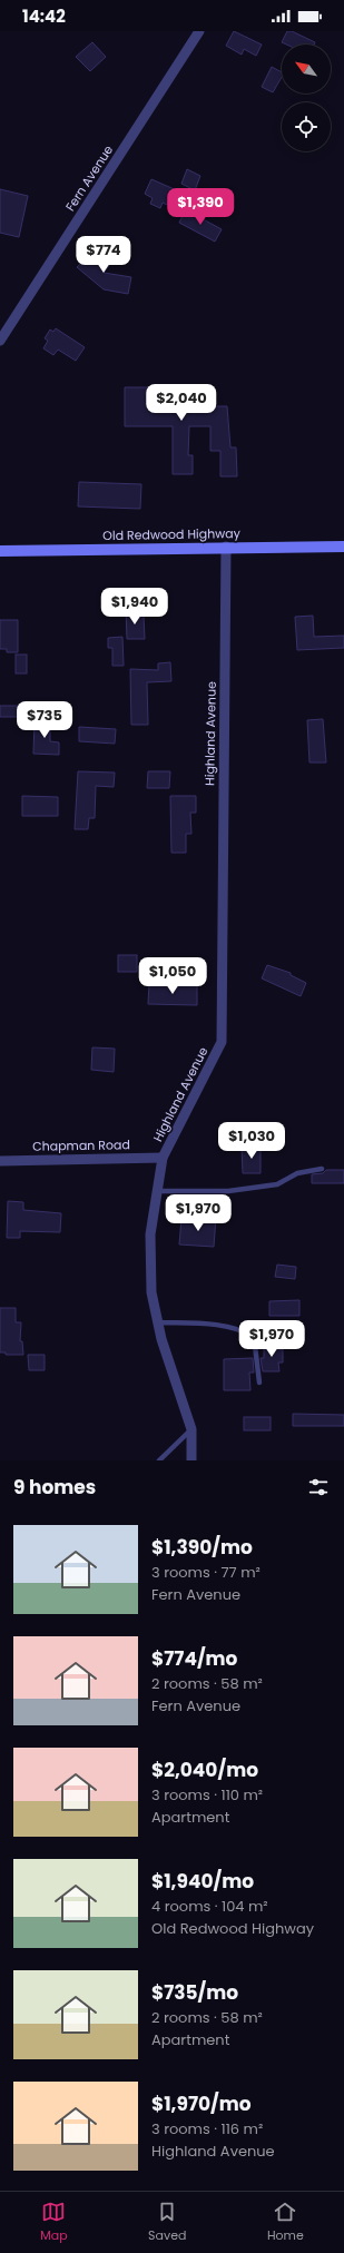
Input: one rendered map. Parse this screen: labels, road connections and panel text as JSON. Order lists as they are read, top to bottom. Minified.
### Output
{"streets":{"main road":["Old Redwood Highway"],"street":["Fern Avenue","Highland Avenue","Chapman Road"]},"crossings":[["Old Redwood Highway","Highland Avenue"],["Highland Avenue","Chapman Road"]],"north":"top left","page":{"status":"14:42","price":["$1,390","$774","$2,040","$1,940","$735","$1,050","$1,030","$1,970","$1,970"],"heading":"9 homes","list":[{"name":"$1,390/mo","note":"3 rooms · 77 m² · Fern Avenue"},{"name":"$774/mo","note":"2 rooms · 58 m² · Fern Avenue"},{"name":"$2,040/mo","note":"3 rooms · 110 m² · Apartment"},{"name":"$1,940/mo","note":"4 rooms · 104 m² · Old Redwood Highway"},{"name":"$735/mo","note":"2 rooms · 58 m² · Apartment"},{"name":"$1,970/mo","note":"3 rooms · 116 m² · Highland Avenue"}],"tabs":["Map","Saved","Home"]}}
